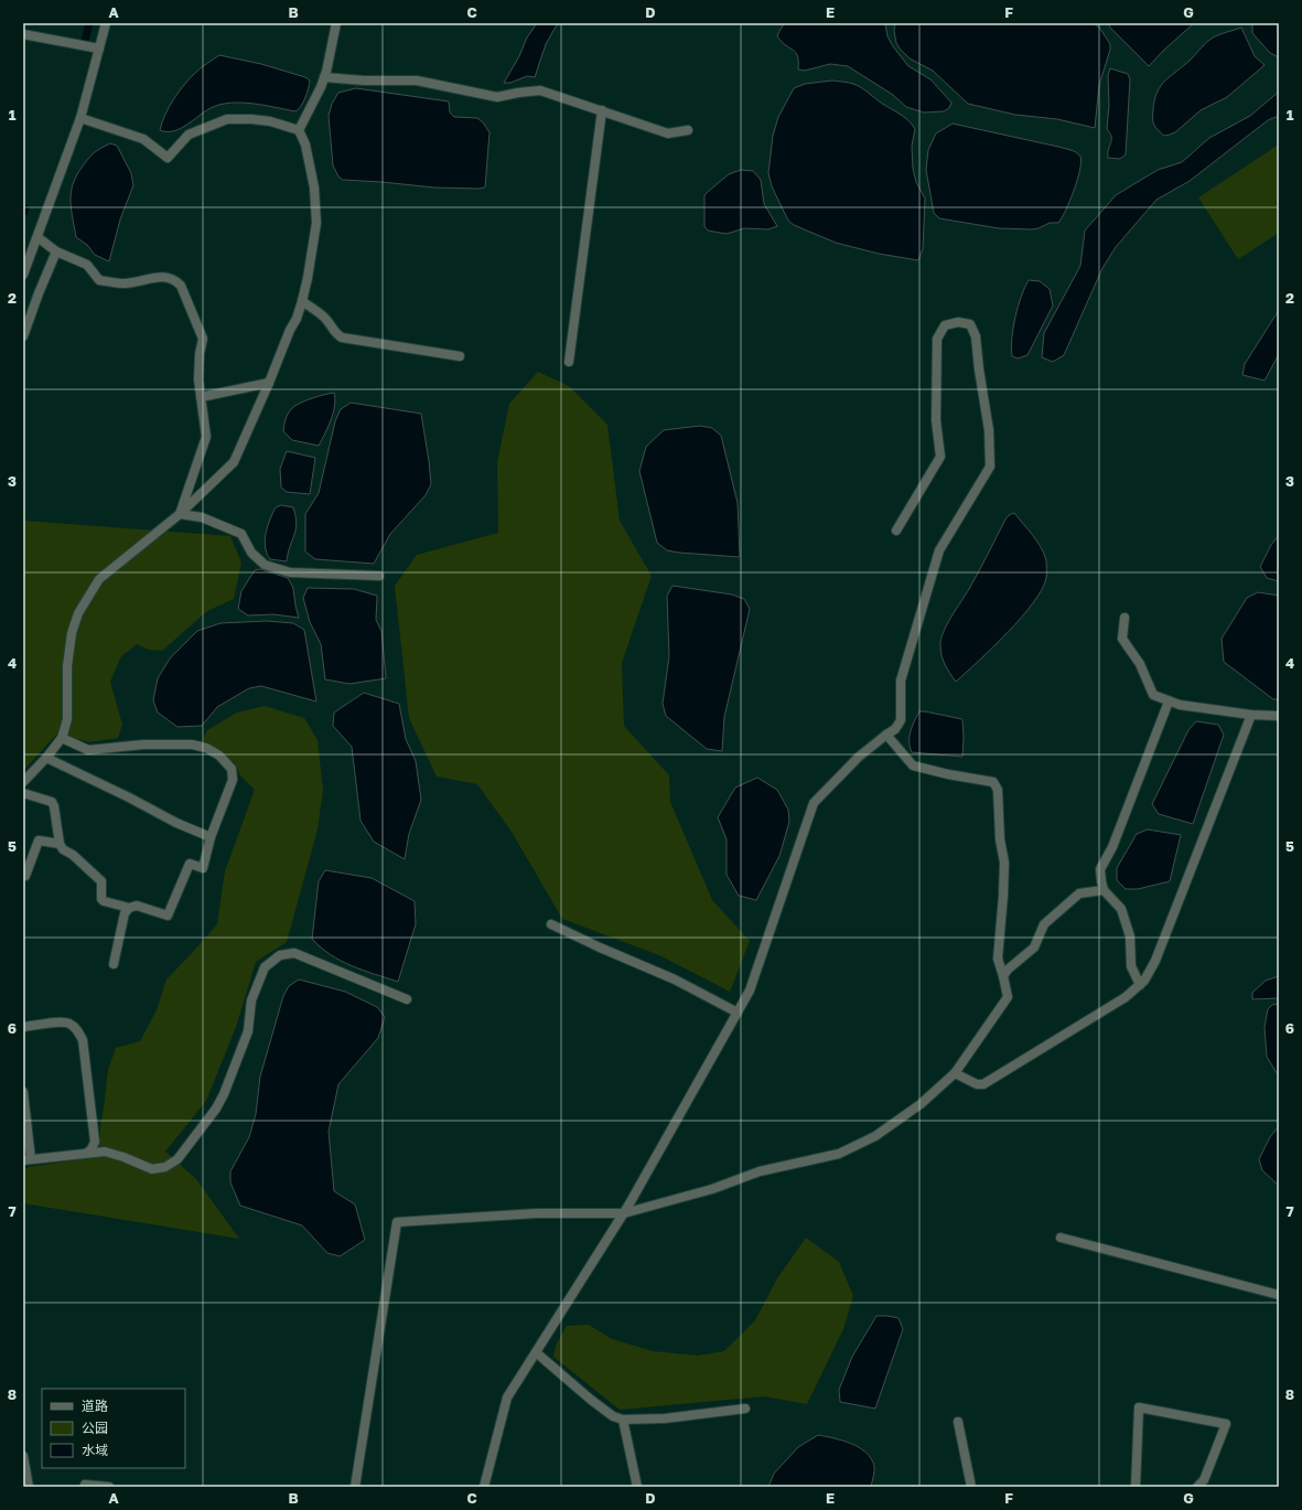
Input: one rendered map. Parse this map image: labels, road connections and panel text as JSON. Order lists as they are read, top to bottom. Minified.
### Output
{"legend":["道路","公园","水域"],"grid":{"columns":["A","B","C","D","E","F","G"],"rows":["1","2","3","4","5","6","7","8"]}}
